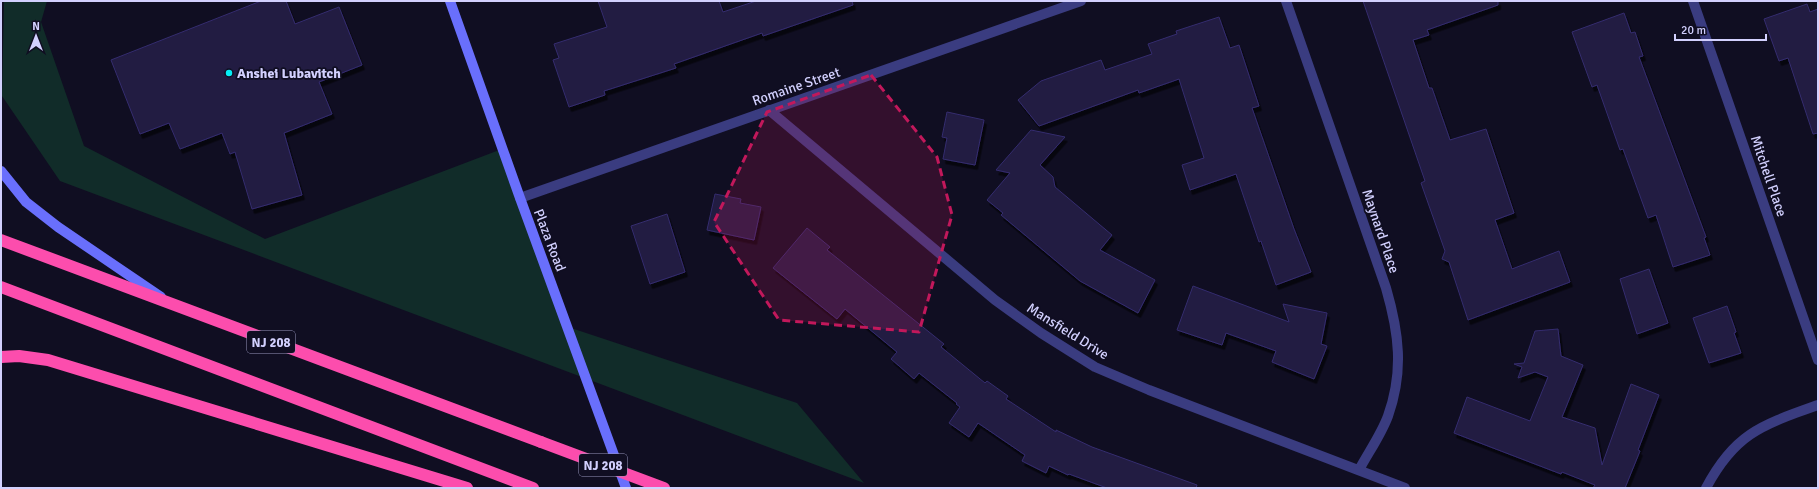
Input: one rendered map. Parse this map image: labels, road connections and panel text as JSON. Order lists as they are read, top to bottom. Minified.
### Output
{"streets":{"highway":["NJ 208"],"street":["Romaine Street","Mitchell Place","Maynard Place","Plaza Road","Mansfield Drive"]},"crossings":[["Romaine Street","Plaza Road"],["Romaine Street","Mansfield Drive"],["Maynard Place","Mansfield Drive"]],"places":["Anshei Lubavitch"],"scale_bar":"20 m","north":"top"}
